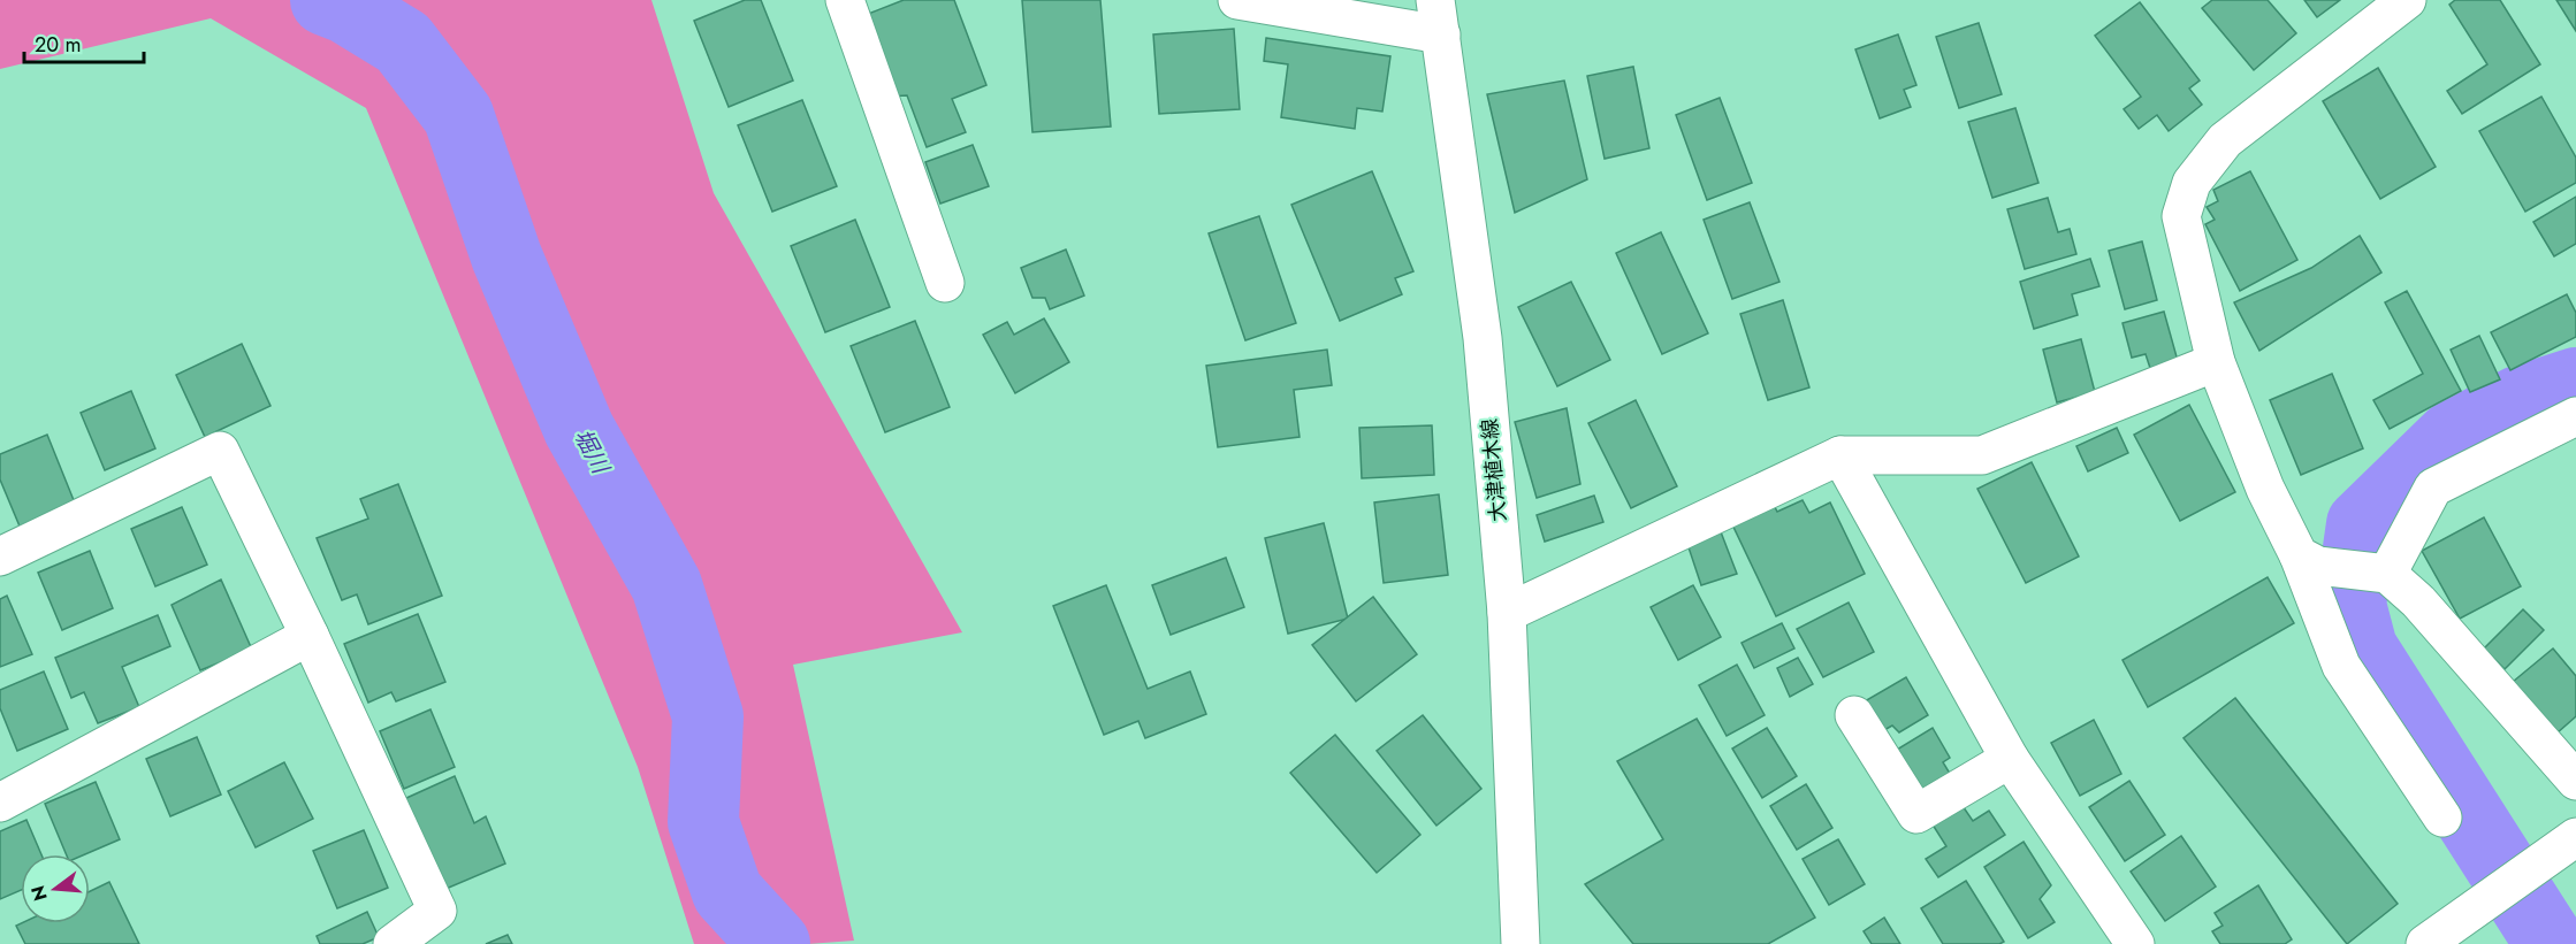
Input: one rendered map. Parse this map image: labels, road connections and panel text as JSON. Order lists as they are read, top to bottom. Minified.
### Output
{"streets":{"street":["大津植木線"]},"water":["堀川"],"scale_bar":"20 m","north":"left"}
